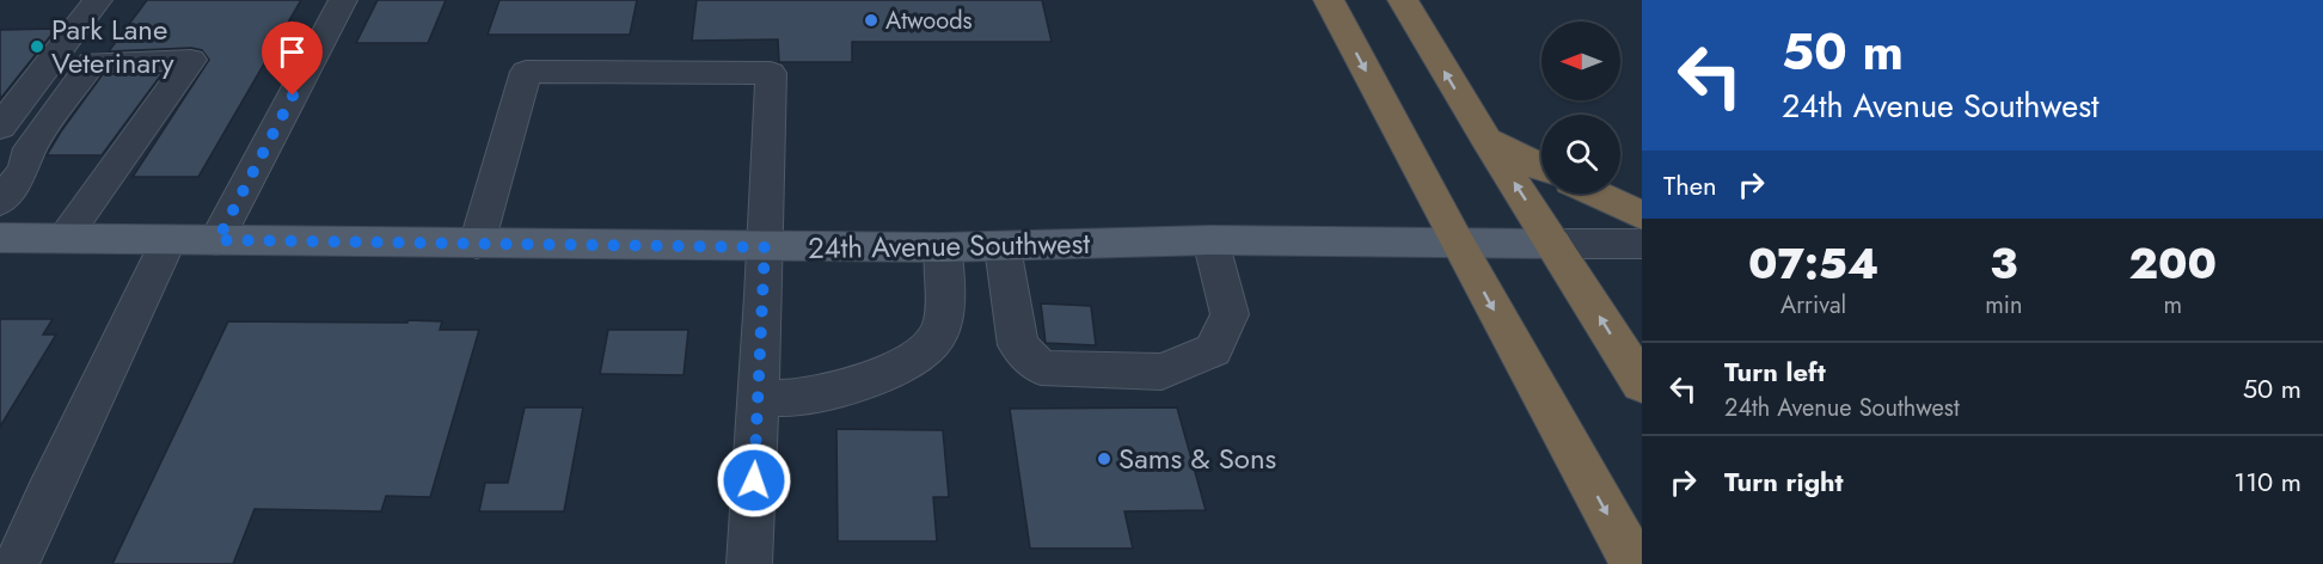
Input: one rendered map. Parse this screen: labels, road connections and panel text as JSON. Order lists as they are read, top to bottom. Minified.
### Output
{"streets":{"main road":["24th Avenue Southwest"]},"places":["Atwoods","Park Lane Veterinary","Sams & Sons"],"north":"left","page":{"turn":["50 m","24th Avenue Southwest"],"then":"Then","eta":["07:54","Arrival","3","min","200","m"],"list":[{"name":"Turn left","note":"24th Avenue Southwest","value":"50 m"},{"name":"Turn right","value":"110 m"}]}}
